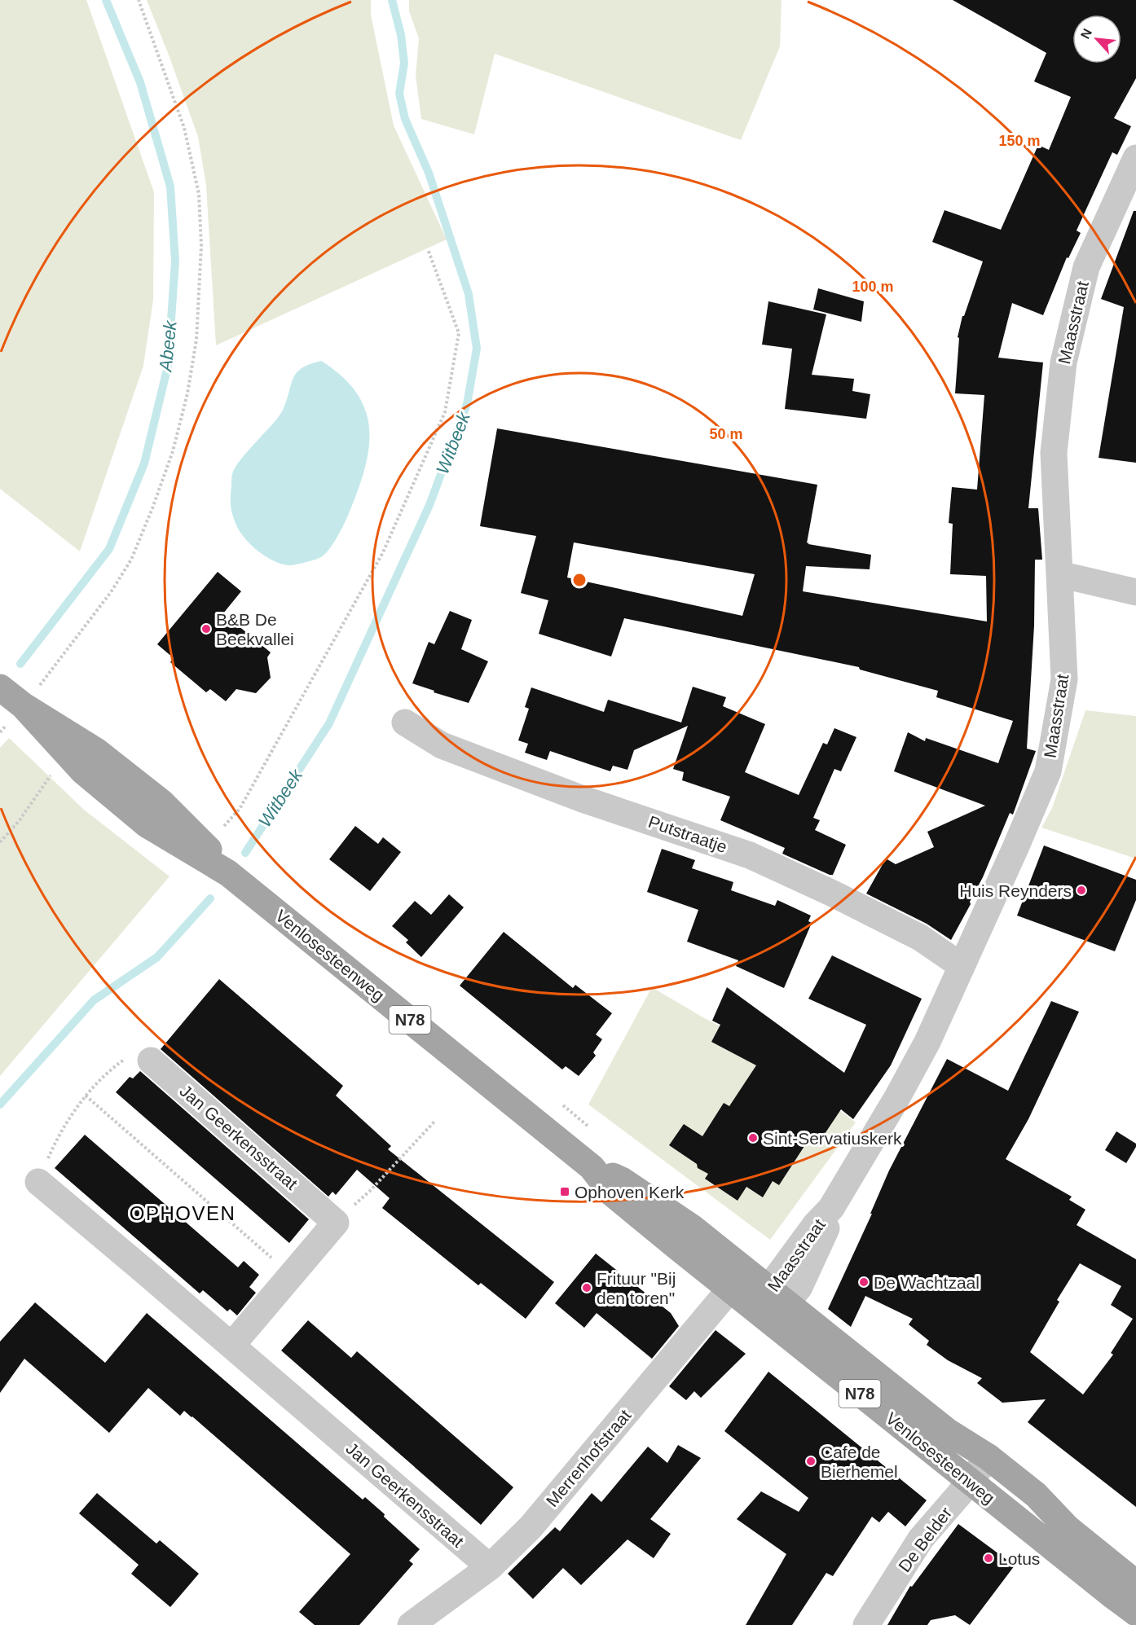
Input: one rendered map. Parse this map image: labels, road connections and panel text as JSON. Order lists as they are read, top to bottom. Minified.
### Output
{"streets":{"main road":["Venlosesteenweg","N78"],"street":["Maasstraat","Putstraatje","Jan Geerkensstraat","Merrenhofstraat","De Belder"]},"crossings":[["Maasstraat","Putstraatje"],["Maasstraat","Venlosesteenweg"],["Venlosesteenweg","Merrenhofstraat"],["Venlosesteenweg","De Belder"],["Jan Geerkensstraat","Merrenhofstraat"]],"districts":["OPHOVEN"],"water":["Abeek","Witbeek"],"places":{"other":["B&B De Beekvallei","Huis Reynders","Sint-Servatiuskerk","De Wachtzaal","Frituur \"Bij den toren\"","Cafe de Bierhemel","Lotus"],"transit":["Ophoven Kerk"]},"north":"top left","rings":["150 m","100 m","50 m"]}
